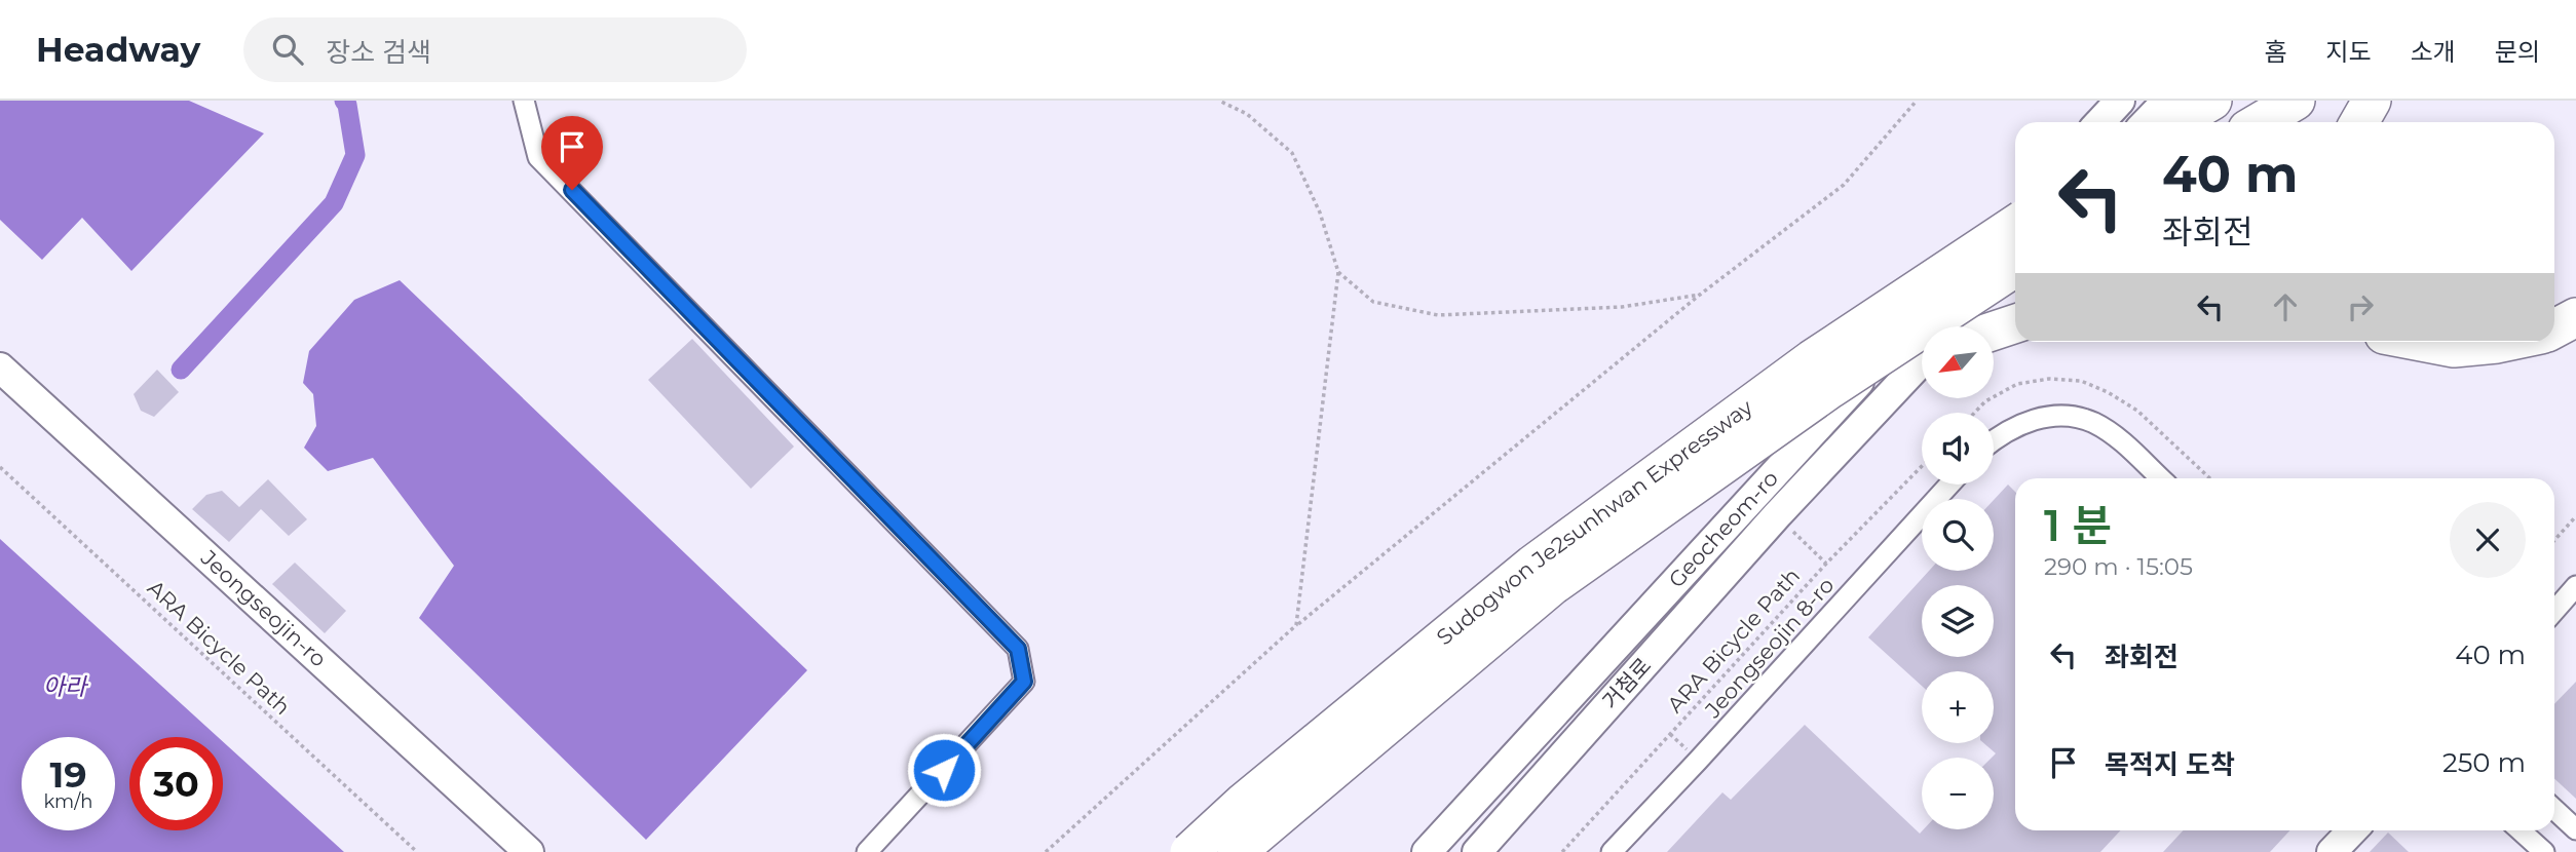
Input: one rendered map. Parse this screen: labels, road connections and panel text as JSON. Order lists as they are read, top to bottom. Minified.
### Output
{"streets":{"highway":["Sudogwon Je2sunhwan Expressway"],"street":["Geocheom-ro","Jeongseojin-ro","Jeongseojin 8-ro","거첨로"],"path":["ARA Bicycle Path"]},"crossings":[["Geocheom-ro","거첨로"]],"water":["아라"],"north":"bottom left","page":{"header":"Headway","search":"장소 검색","nav":["홈","지도","소개","문의"],"turn":["40 m","좌회전"],"map_buttons":["+","−"],"heading":["1 분","290 m · 15:05"],"list":[{"name":"좌회전","value":"40 m"},{"name":"목적지 도착","value":"250 m"}],"speed":"19 km/h","limit":"30"}}
